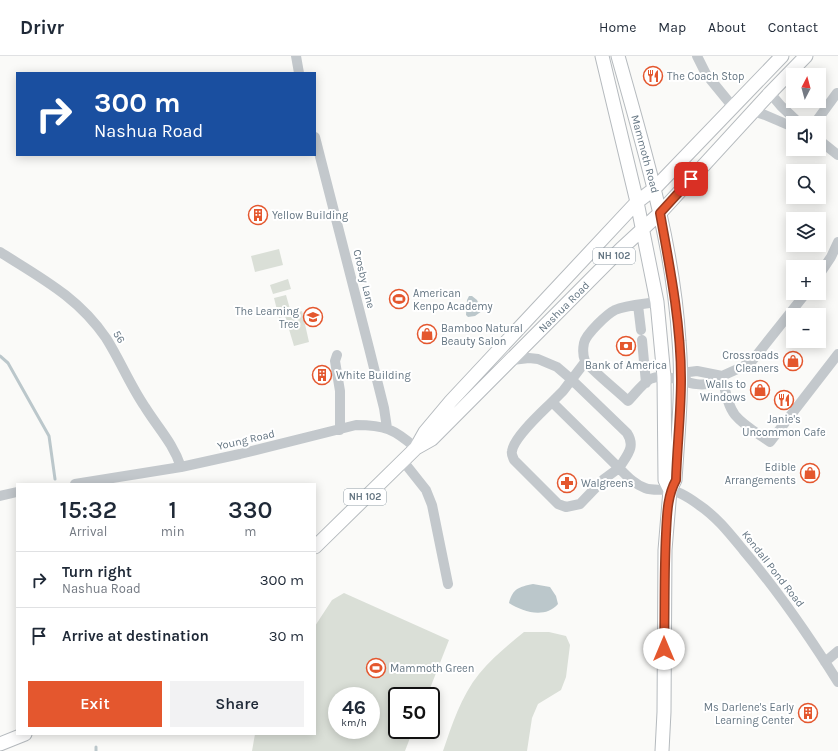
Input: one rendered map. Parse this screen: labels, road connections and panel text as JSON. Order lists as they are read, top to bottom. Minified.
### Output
{"streets":{"main road":["Mammoth Road","NH 102","Nashua Road"],"street":["Crosby Lane","56","Young Road","Kendall Pond Road"]},"crossings":[["Mammoth Road","Nashua Road"],["Mammoth Road","Kendall Pond Road"],["Crosby Lane","Young Road"],["Nashua Road","Young Road"],["56","Young Road"]],"places":{"restaurant":["The Coach Stop","Janie's Uncommon Cafe"],"building":["Yellow Building","White Building","Ms Darlene's Early Learning Center"],"sports":["American Kenpo Academy","Mammoth Green"],"school or university":["The Learning Tree"],"shop":["Bamboo Natural Beauty Salon","Crossroads Cleaners","Walls to Windows","Edible Arrangements"],"bank":["Bank of America"],"pharmacy":["Walgreens"]},"north":"top","page":{"header":"Drivr","nav":["Home","Map","About","Contact"],"map_buttons":["+","−"],"turn":["300 m","Nashua Road"],"eta":["15:32","Arrival","1","min","330","m"],"list":[{"name":"Turn right","note":"Nashua Road","value":"300 m"},{"name":"Arrive at destination","value":"30 m"}],"buttons":["Exit","Share"],"speed":"46 km/h","limit":"50"}}
